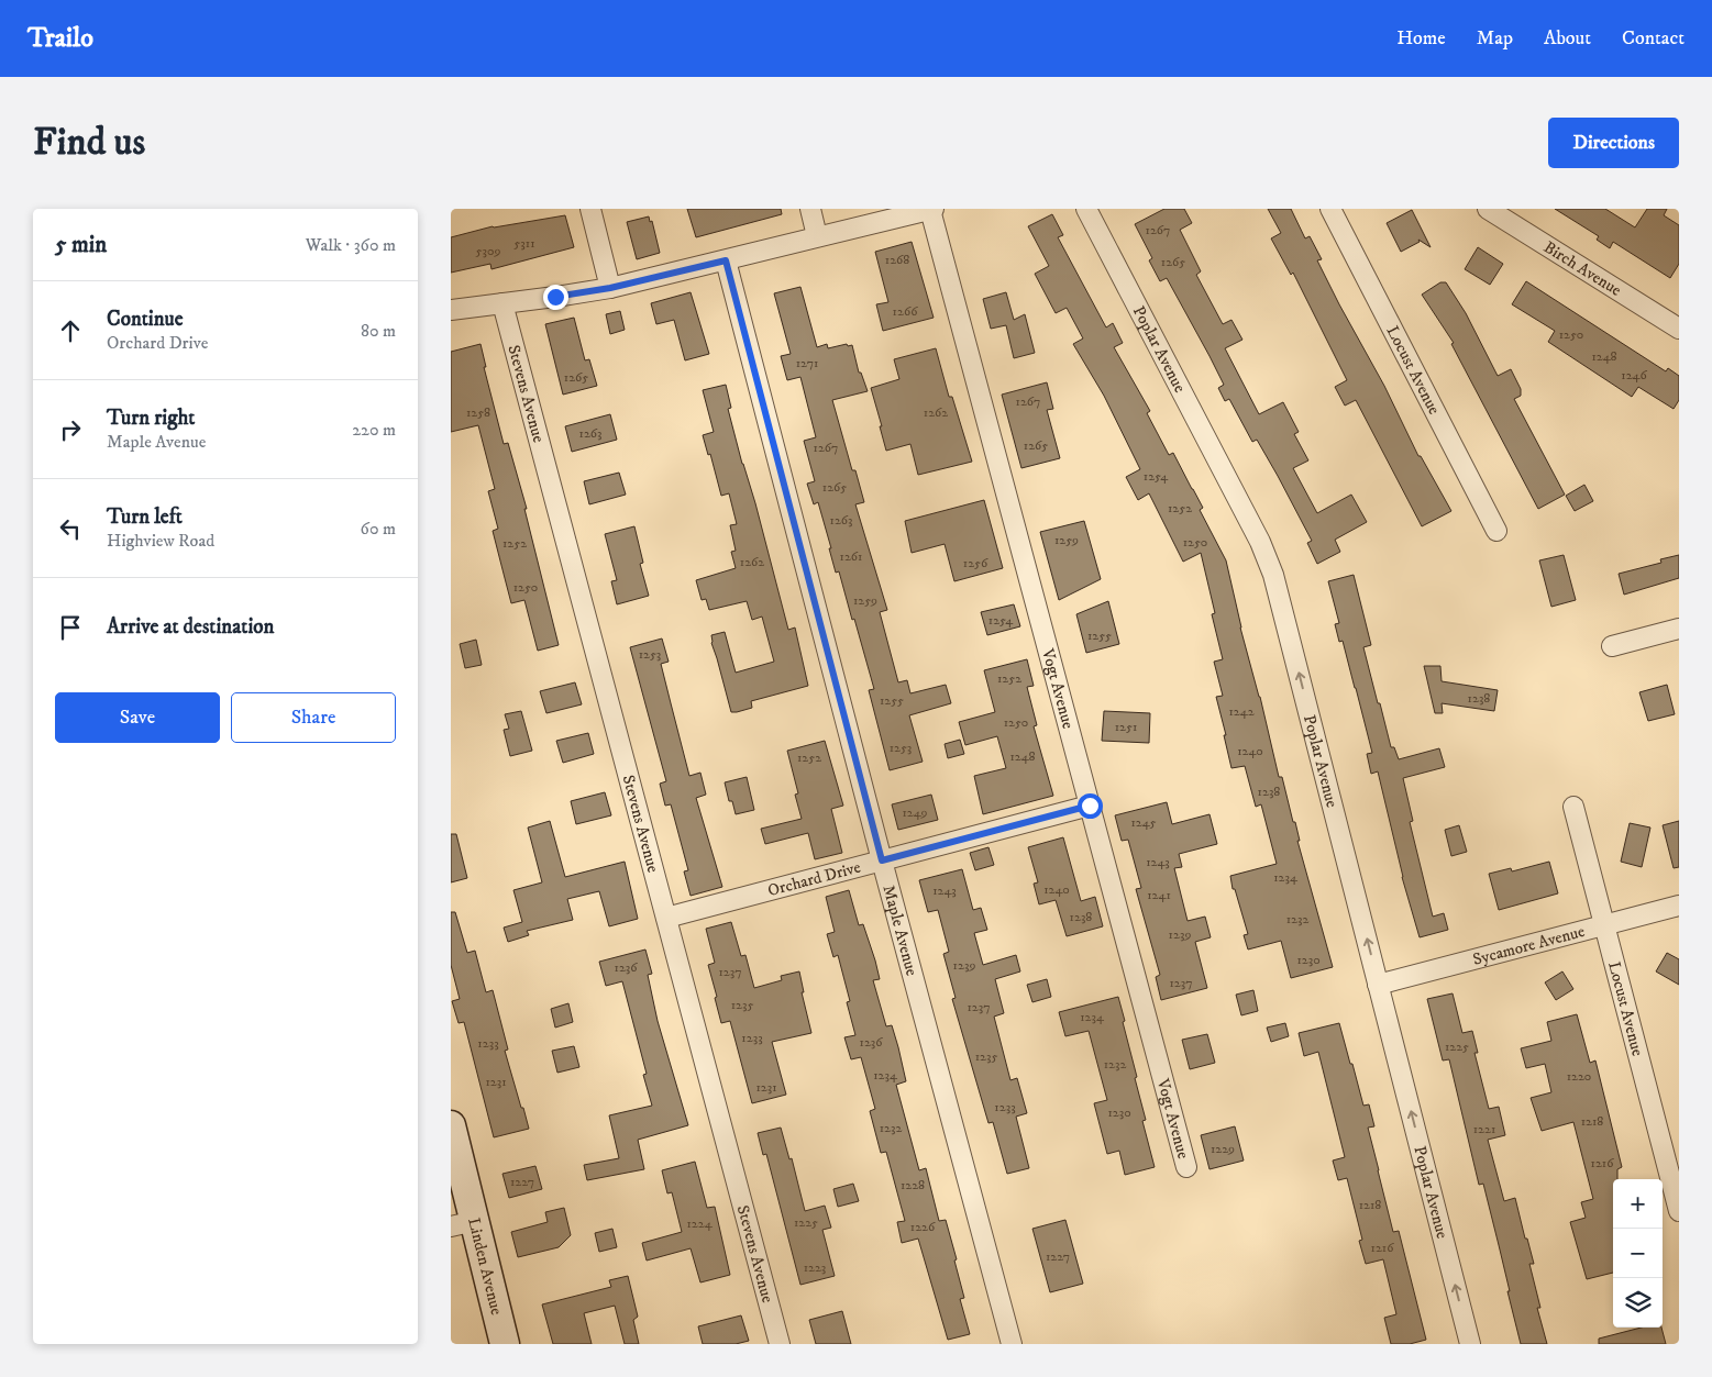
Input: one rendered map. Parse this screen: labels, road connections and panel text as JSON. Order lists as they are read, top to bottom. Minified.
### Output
{"streets":{"street":["Birch Avenue","Poplar Avenue","Locust Avenue","Stevens Avenue","Vogt Avenue","Orchard Drive","Maple Avenue","Sycamore Avenue","Linden Avenue"]},"crossings":[["Poplar Avenue","Sycamore Avenue"],["Locust Avenue","Sycamore Avenue"],["Stevens Avenue","Orchard Drive"],["Vogt Avenue","Orchard Drive"],["Orchard Drive","Maple Avenue"]],"one_way":["Poplar Avenue"],"house_numbers":["1267","5311","5309","1268","1265","1266","1250","1248","1271","1246","1265","1267","1258","1262","1263","1265","1267","1254","1265","1252","1263","1259","1250","1252","1261","1262","1256","1250","1259","1254","1255","1253","1252","1238","1255","1242","1250","1251","1253","1240","1248","1252","1238","1249","1245","1243","1234","1240","1243","1241","1238","1232","1239","1230","1239","1236","1237","1237","1235","1237","1234","1233","1236","1233","1225","1235","1232","1234","1220","1231","1231","1233","1230","1218","1232","1221","1229","1216","1227","1228","1218","1225","1224","1226","1216","1227","1223"],"page":{"header":"Trailo","nav":["Home","Map","About","Contact"],"buttons":["Directions",["Save","Share"]],"title":"Find us","heading":["5 min","Walk · 360 m"],"list":[["Continue","Orchard Drive","80 m"],["Turn right","Maple Avenue","220 m"],["Turn left","Highview Road","60 m"],"Arrive at destination"],"map_buttons":["+","−"]}}
